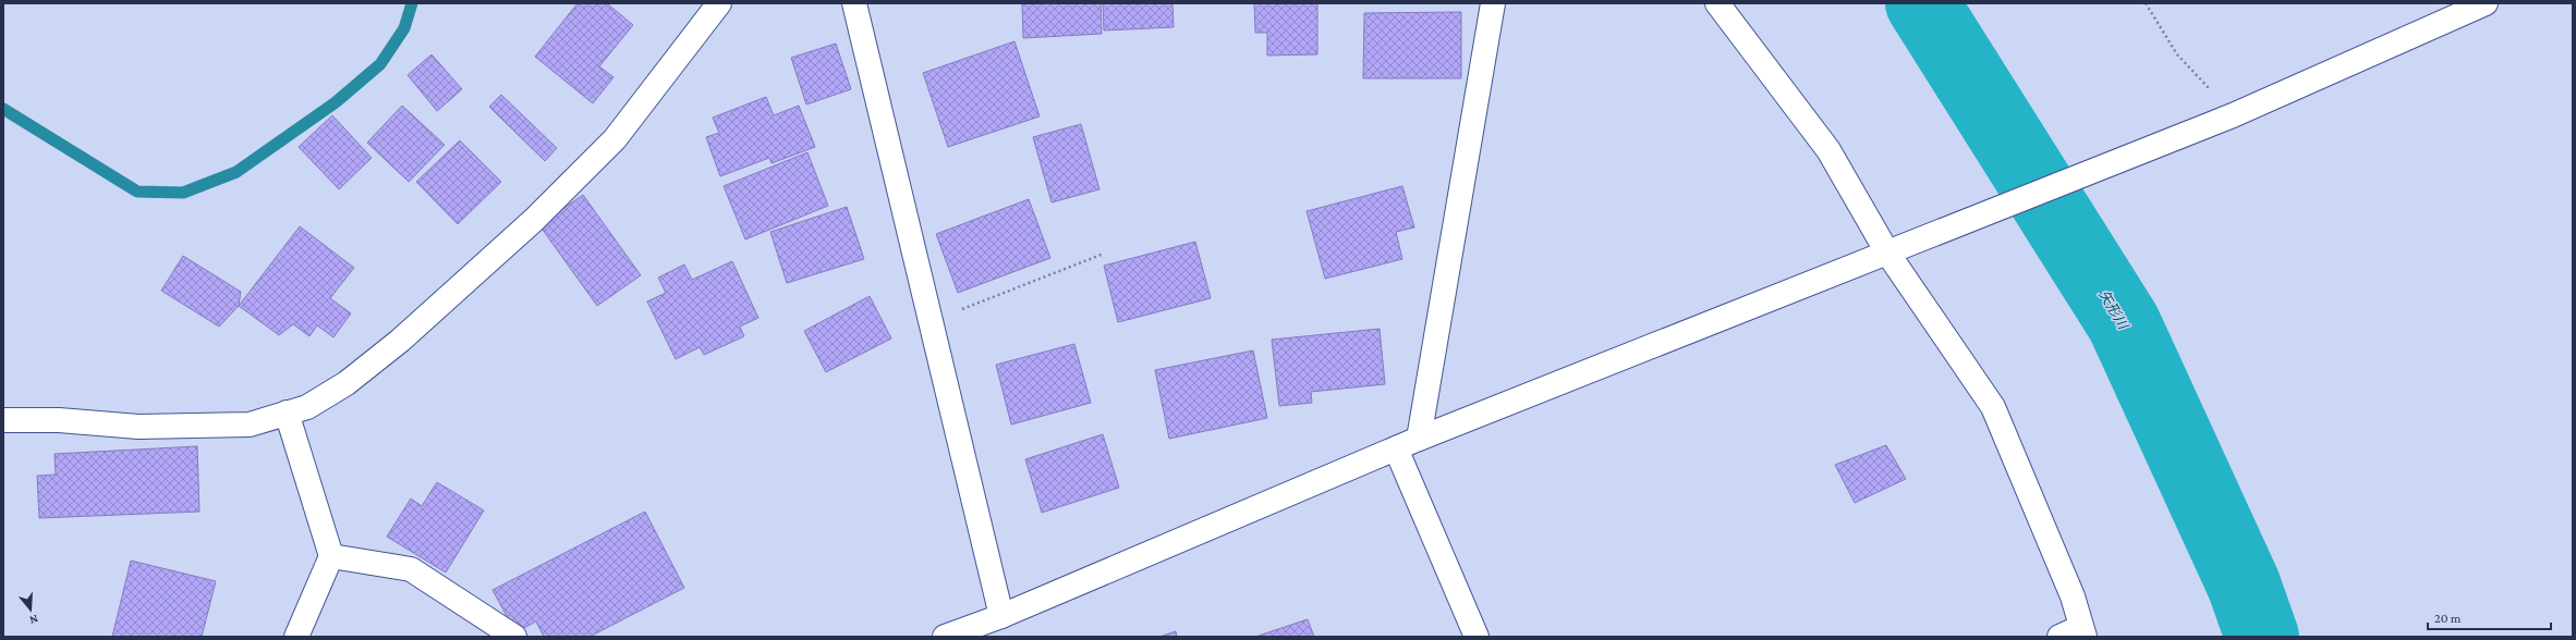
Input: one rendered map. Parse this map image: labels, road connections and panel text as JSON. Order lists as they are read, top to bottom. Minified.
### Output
{"water":["矢形川"],"scale_bar":"20 m","north":"bottom"}
